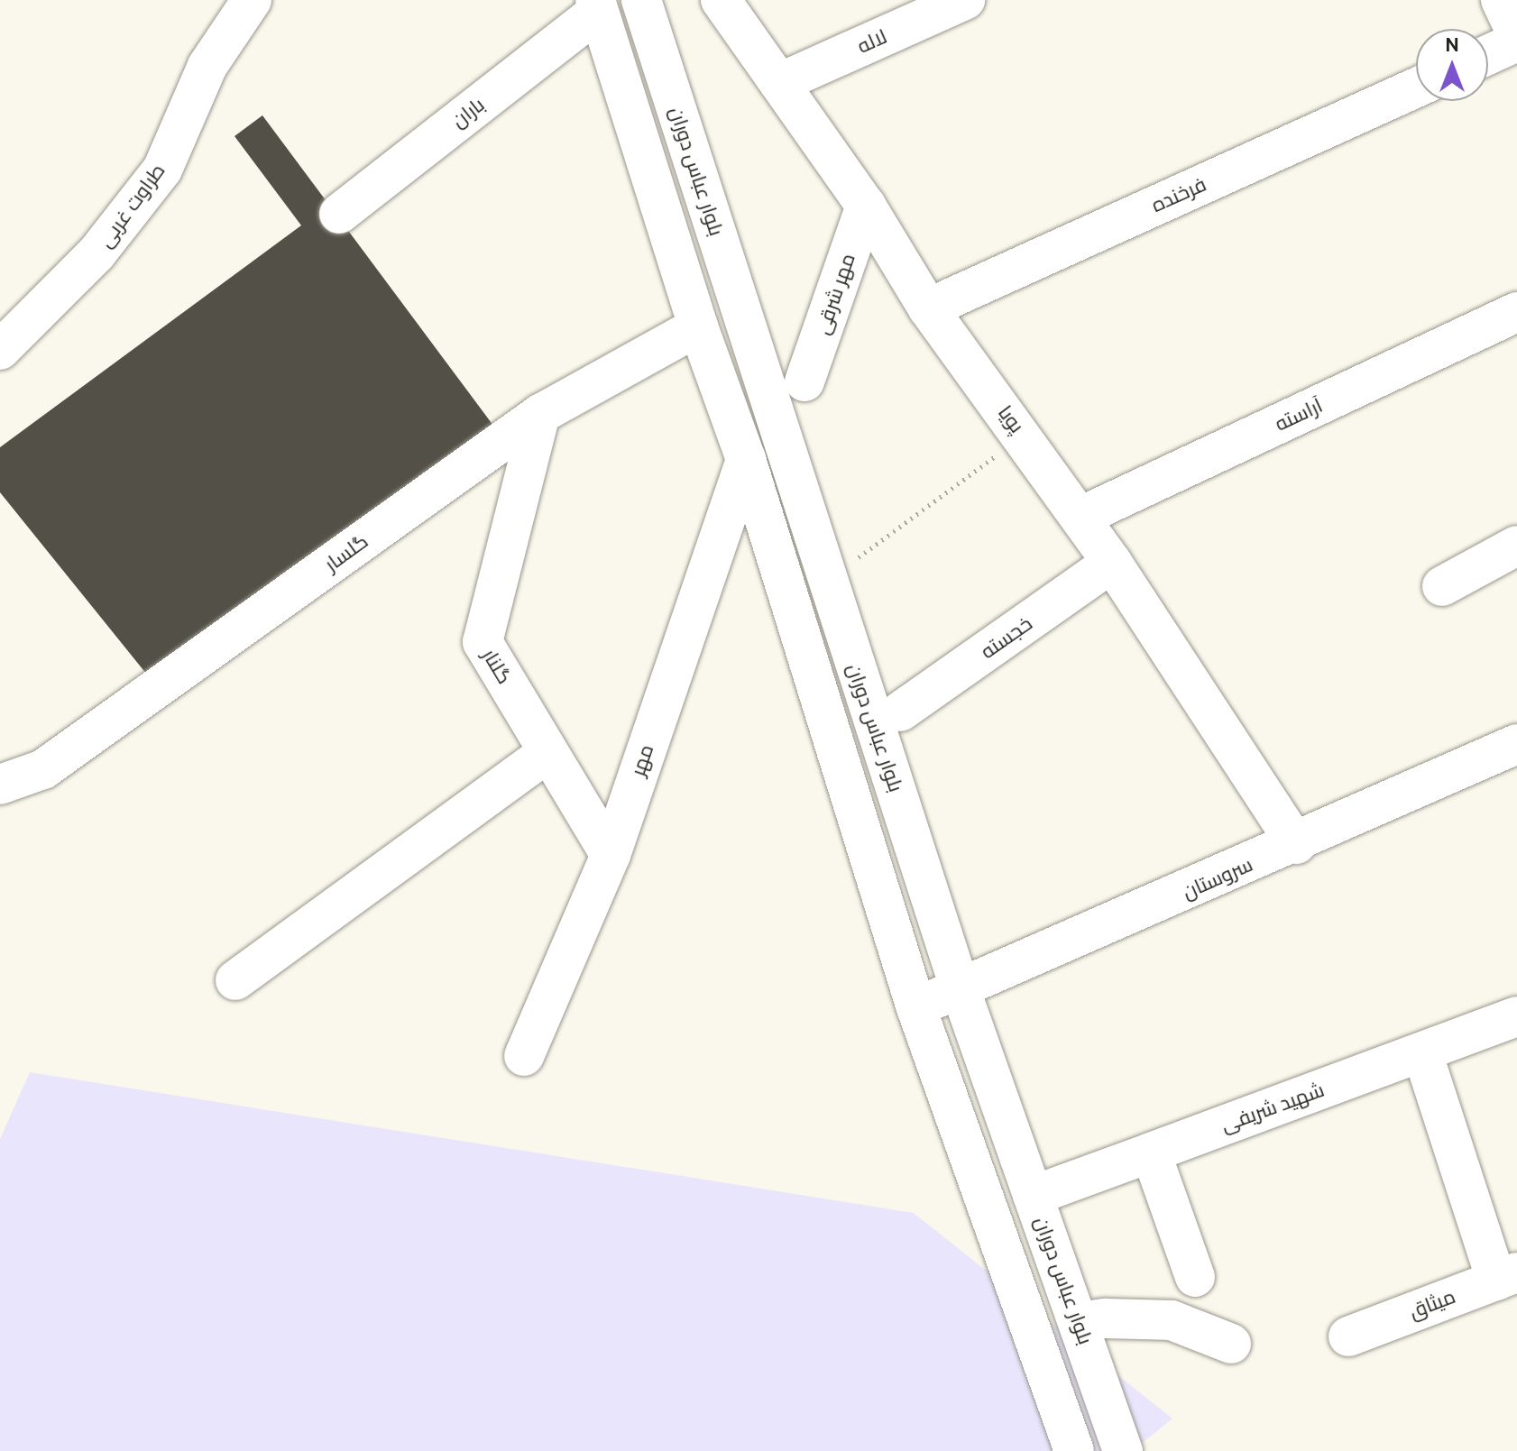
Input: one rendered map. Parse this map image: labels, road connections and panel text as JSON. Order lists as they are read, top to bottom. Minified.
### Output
{"streets":{"street":["لاله","باران","بلوار عباس دوران","فرخنده","طراوت غربی","مهر شرقی","آراسته","پویا","گلسار","خجسته","گلنار","مهر","سروستان","شهید شریفی","میثاق"]},"crossings":[["لاله","پویا"],["باران","بلوار عباس دوران"],["بلوار عباس دوران","گلسار"],["بلوار عباس دوران","مهر"],["بلوار عباس دوران","سروستان"],["بلوار عباس دوران","شهید شریفی"],["فرخنده","پویا"],["مهر شرقی","پویا"],["آراسته","پویا"],["پویا","خجسته"],["پویا","سروستان"],["گلسار","گلنار"],["گلنار","مهر"]],"north":"top"}
